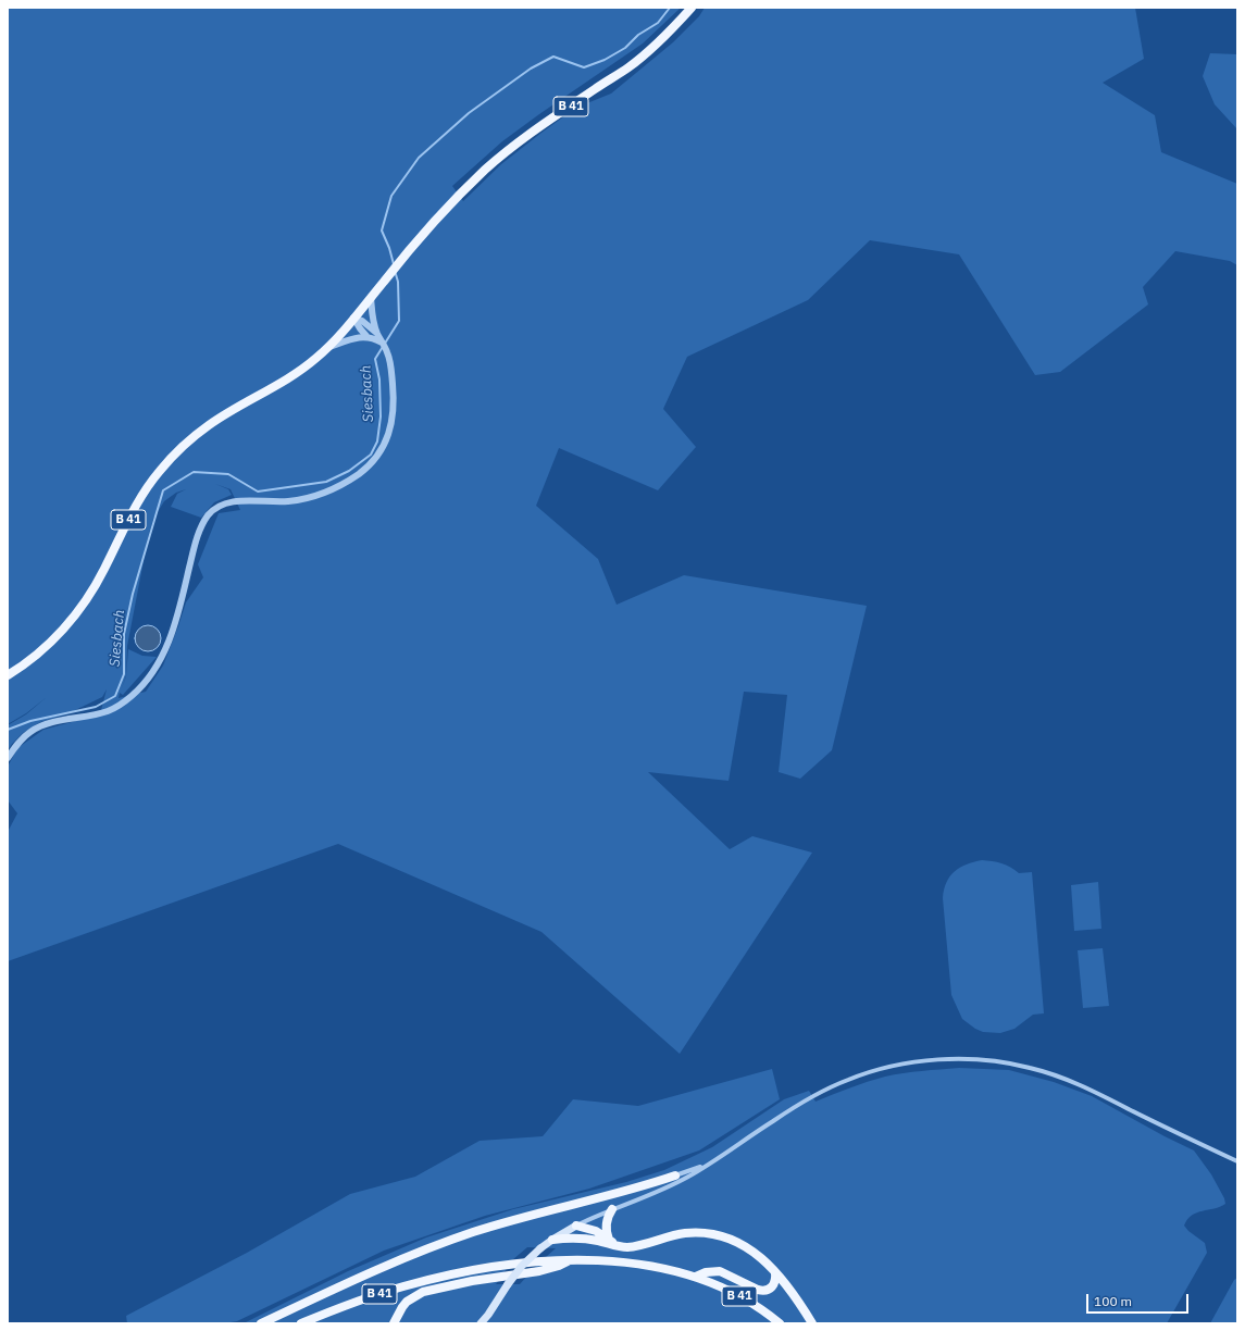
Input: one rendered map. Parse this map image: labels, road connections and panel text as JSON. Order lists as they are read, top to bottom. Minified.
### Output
{"streets":{"main road":["B 41"]},"water":["Siesbach"],"scale_bar":"100 m"}
